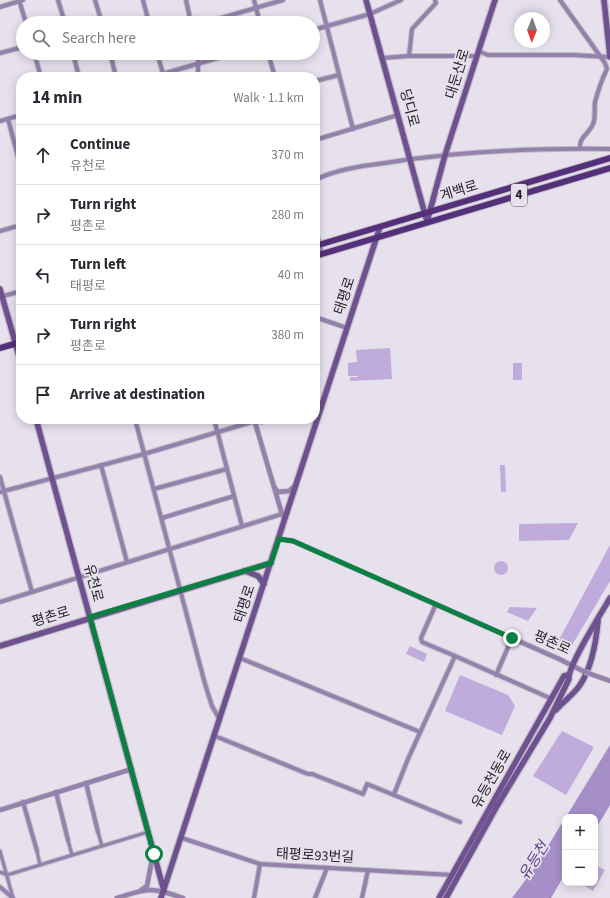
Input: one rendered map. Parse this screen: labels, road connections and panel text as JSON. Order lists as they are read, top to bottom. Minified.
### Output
{"streets":{"main road":["대둔산로","당디로","계백로","4","태평로","유천로","평촌로","유등천동로"],"street":["태평로93번길"]},"crossings":[["대둔산로","당디로"],["대둔산로","계백로"],["당디로","계백로"],["계백로","태평로"],["태평로","유천로"],["태평로","평촌로"],["태평로","태평로93번길"],["유천로","평촌로"],["평촌로","유등천동로"],["유등천동로","태평로93번길"]],"water":["유등천"],"north":"bottom","page":{"search":"Search here","heading":["14 min","Walk · 1.1 km"],"list":[["Continue","유천로","370 m"],["Turn right","평촌로","280 m"],["Turn left","태평로","40 m"],["Turn right","평촌로","380 m"],"Arrive at destination"],"map_buttons":["+","−"]}}
